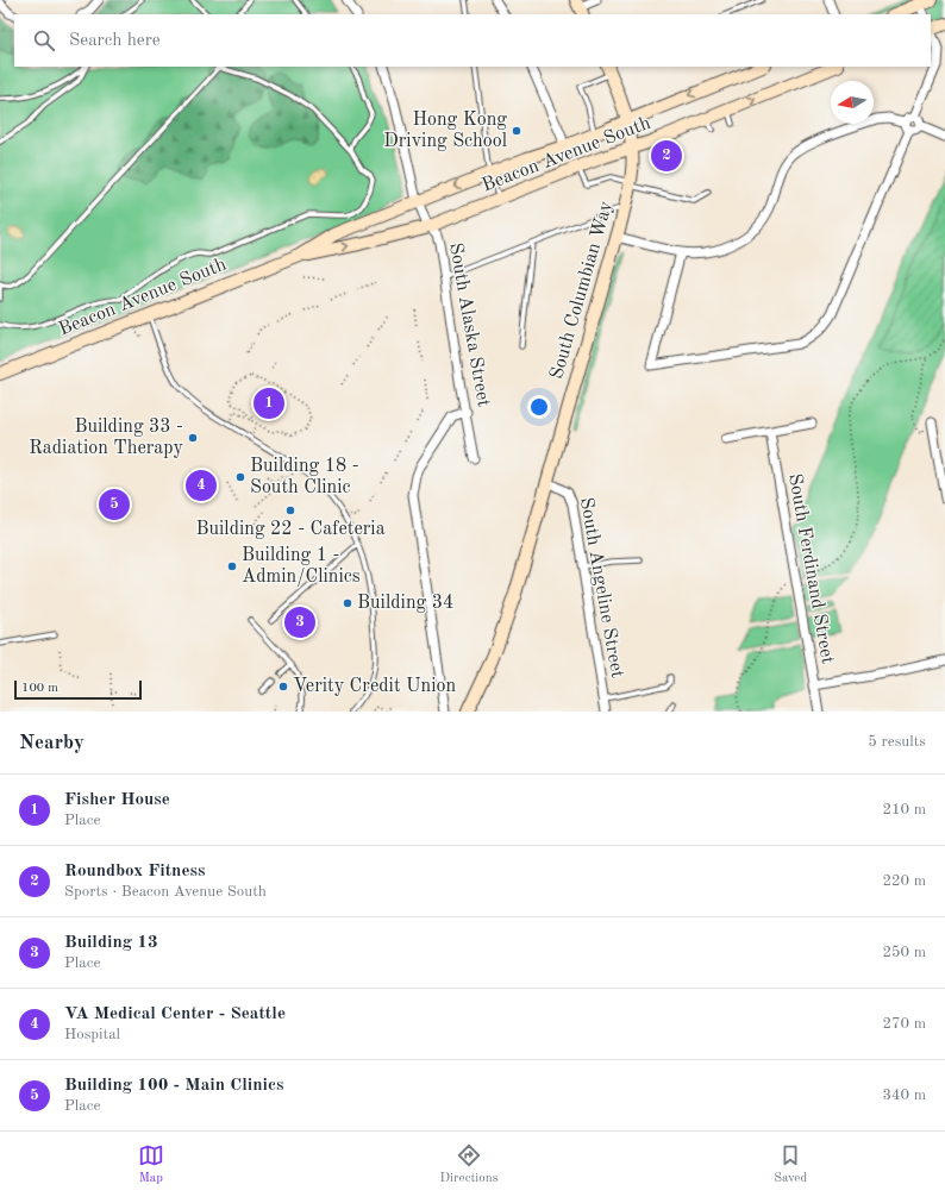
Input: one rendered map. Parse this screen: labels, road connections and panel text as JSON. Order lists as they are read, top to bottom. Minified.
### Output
{"streets":{"main road":["Beacon Avenue South","South Columbian Way"],"street":["South Alaska Street","South Ferdinand Street","South Angeline Street"]},"crossings":[["Beacon Avenue South","South Columbian Way"],["Beacon Avenue South","South Alaska Street"],["South Columbian Way","South Angeline Street"]],"places":["Hong Kong Driving School","Building 33 - Radiation Therapy","Building 18 - South Clinic","Building 22 - Cafeteria","Building 1 - Admin/Clinics","Building 34","Verity Credit Union"],"scale_bar":"100 m","north":"left","page":{"search":"Search here","pins":["2","1","4","5","3"],"scale":"100 m","heading":["Nearby","5 results"],"list":[{"mark":"1","name":"Fisher House","note":"Place","value":"210 m"},{"mark":"2","name":"Roundbox Fitness","note":"Sports · Beacon Avenue South","value":"220 m"},{"mark":"3","name":"Building 13","note":"Place","value":"250 m"},{"mark":"4","name":"VA Medical Center - Seattle","note":"Hospital","value":"270 m"},{"mark":"5","name":"Building 100 - Main Clinics","note":"Place","value":"340 m"}],"nav":["Map","Directions","Saved"]}}
